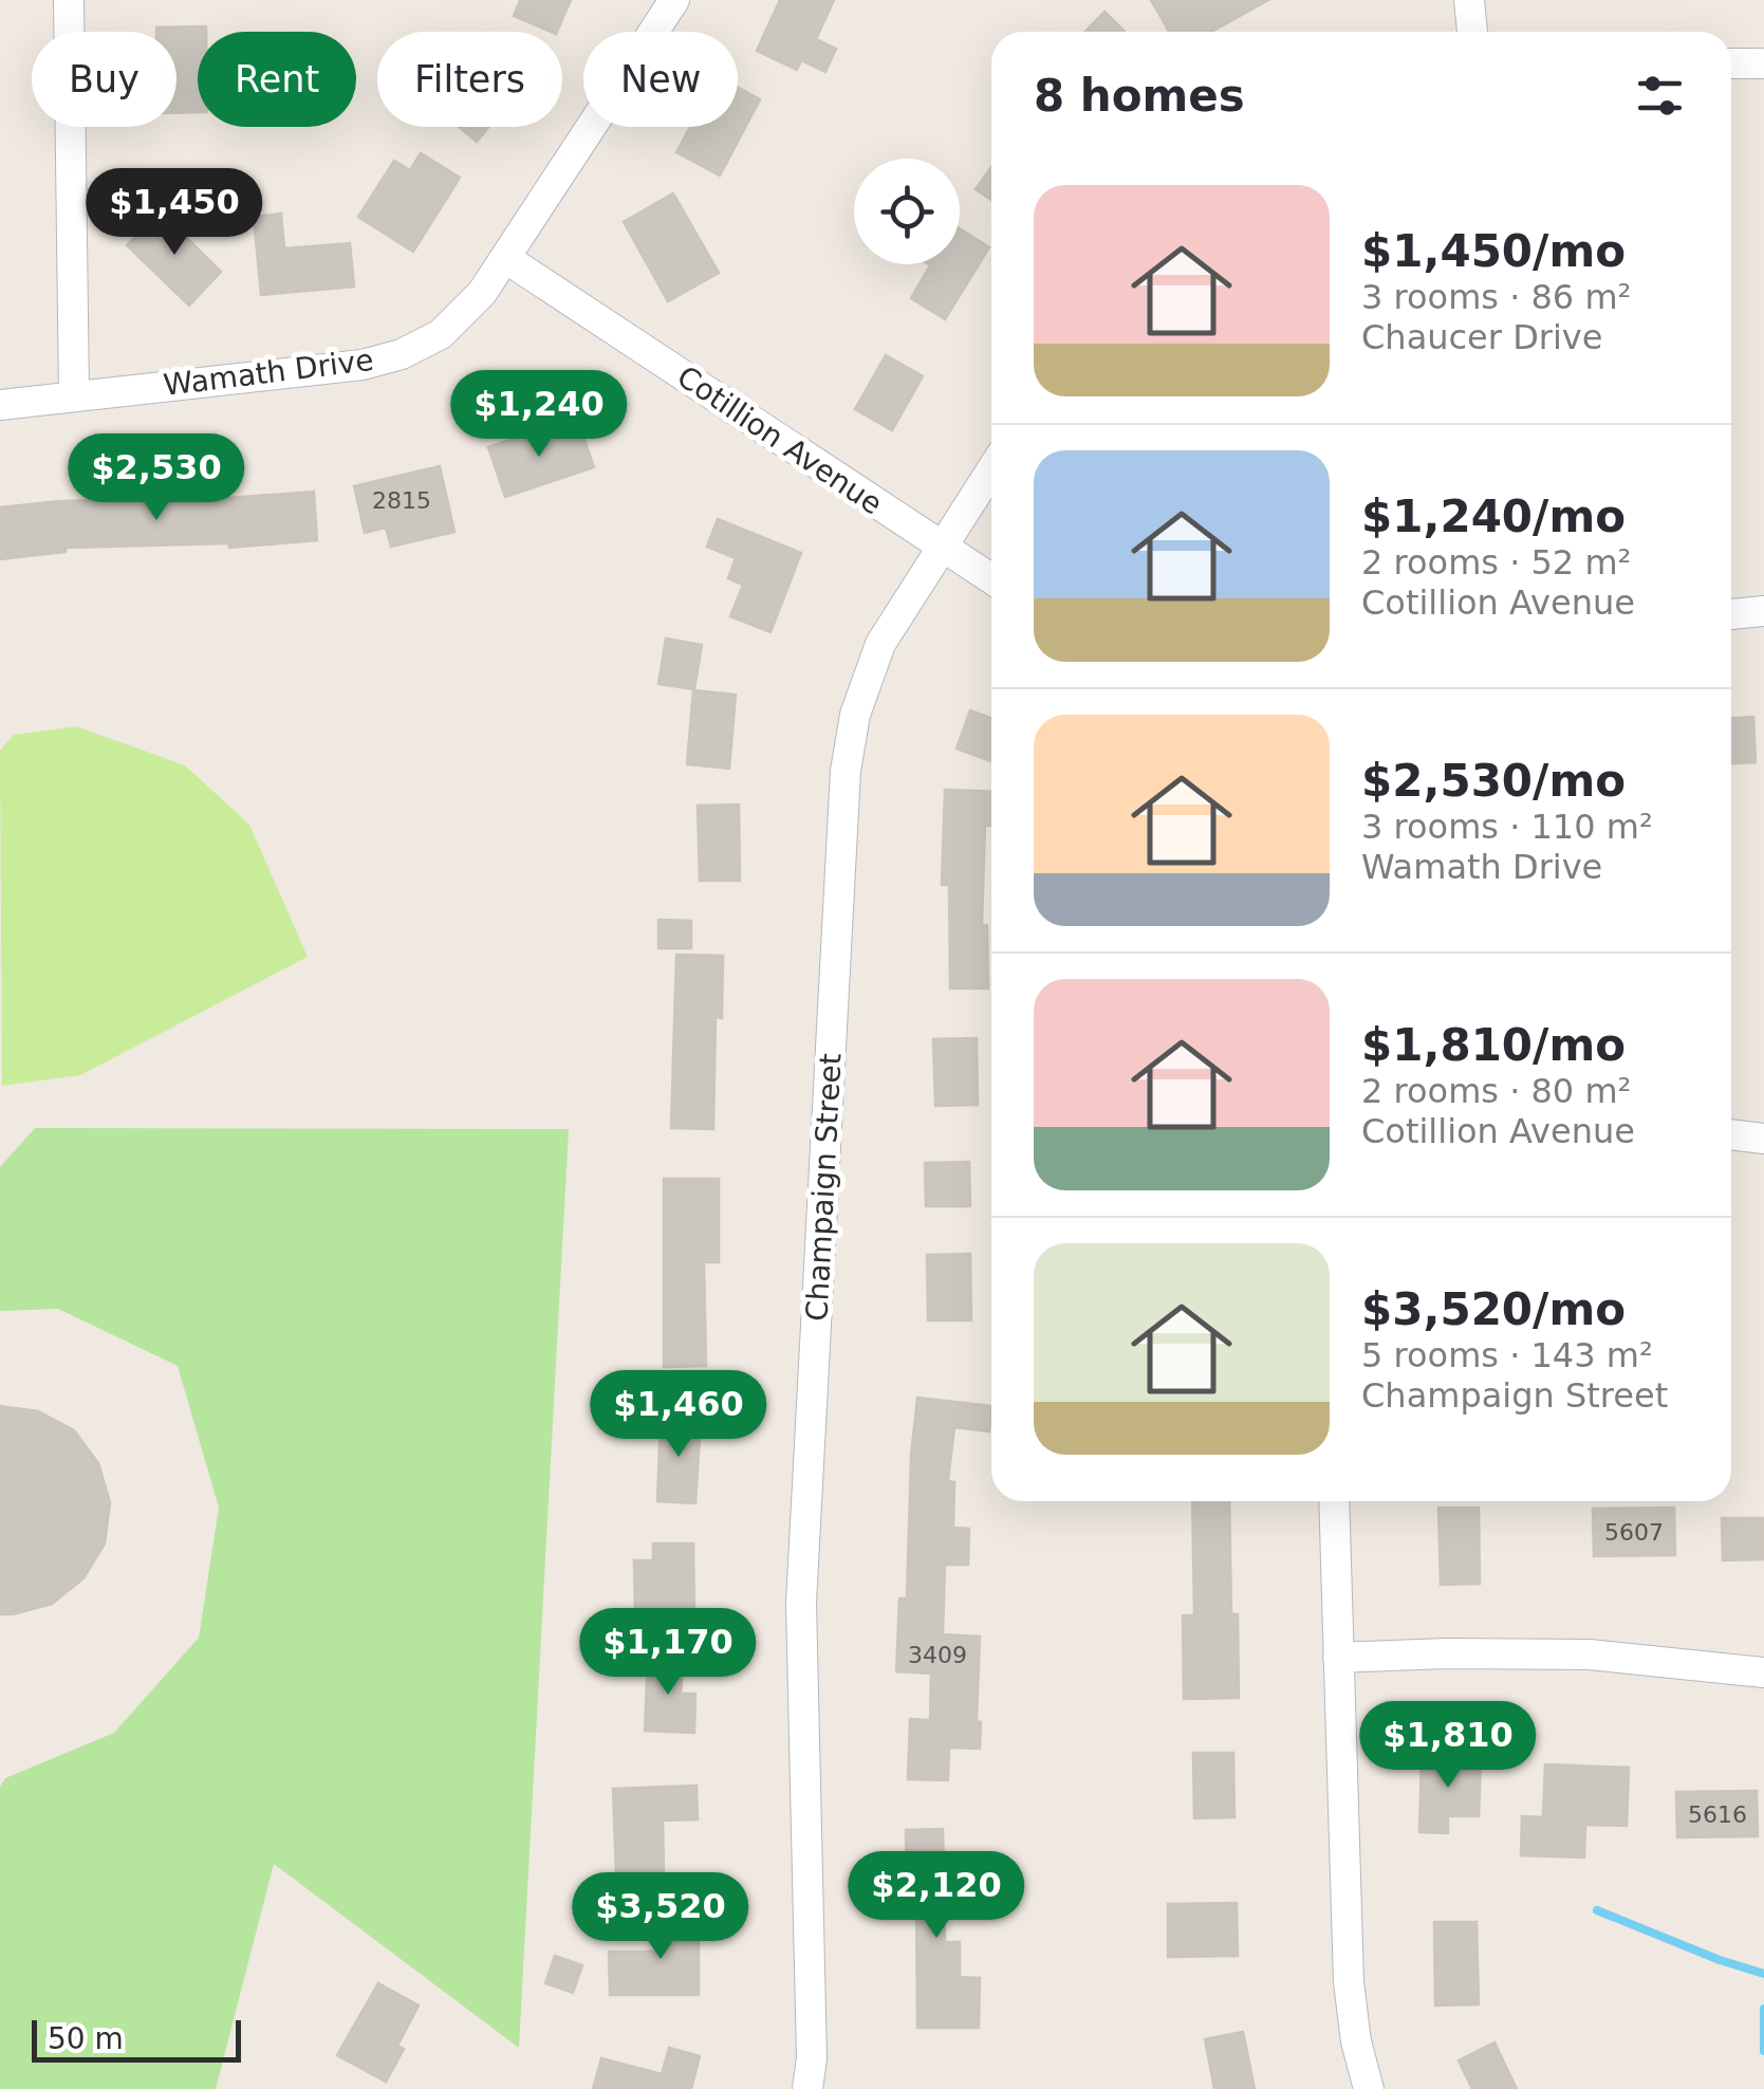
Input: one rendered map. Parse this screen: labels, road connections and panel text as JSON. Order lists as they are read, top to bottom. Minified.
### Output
{"streets":{"street":["Wamath Drive","Cotillion Avenue","Champaign Street"]},"crossings":[["Wamath Drive","Cotillion Avenue"],["Cotillion Avenue","Champaign Street"]],"house_numbers":["2815","5607","3409","5616"],"scale_bar":"50 m","page":{"chip":["Buy","Rent","Filters","New"],"heading":"8 homes","list":[{"name":"$1,450/mo","note":"3 rooms · 86 m² · Chaucer Drive"},{"name":"$1,240/mo","note":"2 rooms · 52 m² · Cotillion Avenue"},{"name":"$2,530/mo","note":"3 rooms · 110 m² · Wamath Drive"},{"name":"$1,810/mo","note":"2 rooms · 80 m² · Cotillion Avenue"},{"name":"$3,520/mo","note":"5 rooms · 143 m² · Champaign Street"}],"price":["$1,450","$1,240","$2,530","$1,460","$1,170","$1,810","$2,120","$3,520"],"scale":"50 m"}}
